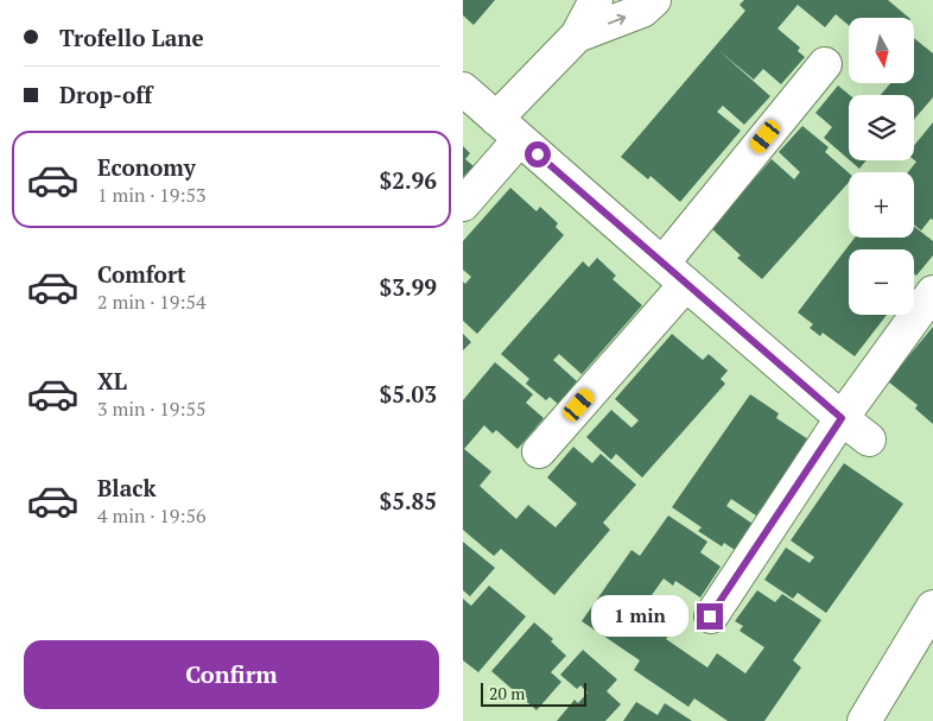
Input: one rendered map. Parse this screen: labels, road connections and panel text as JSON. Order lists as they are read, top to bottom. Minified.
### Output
{"scale_bar":"20 m","north":"bottom","page":{"banner":["Trofello Lane","Drop-off"],"map_buttons":["+","−"],"list":[{"name":"Economy","note":"1 min · 19:53","value":"$2.96"},{"name":"Comfort","note":"2 min · 19:54","value":"$3.99"},{"name":"XL","note":"3 min · 19:55","value":"$5.03"},{"name":"Black","note":"4 min · 19:56","value":"$5.85"}],"bubble":"1 min","buttons":"Confirm","scale":"20 m"}}
